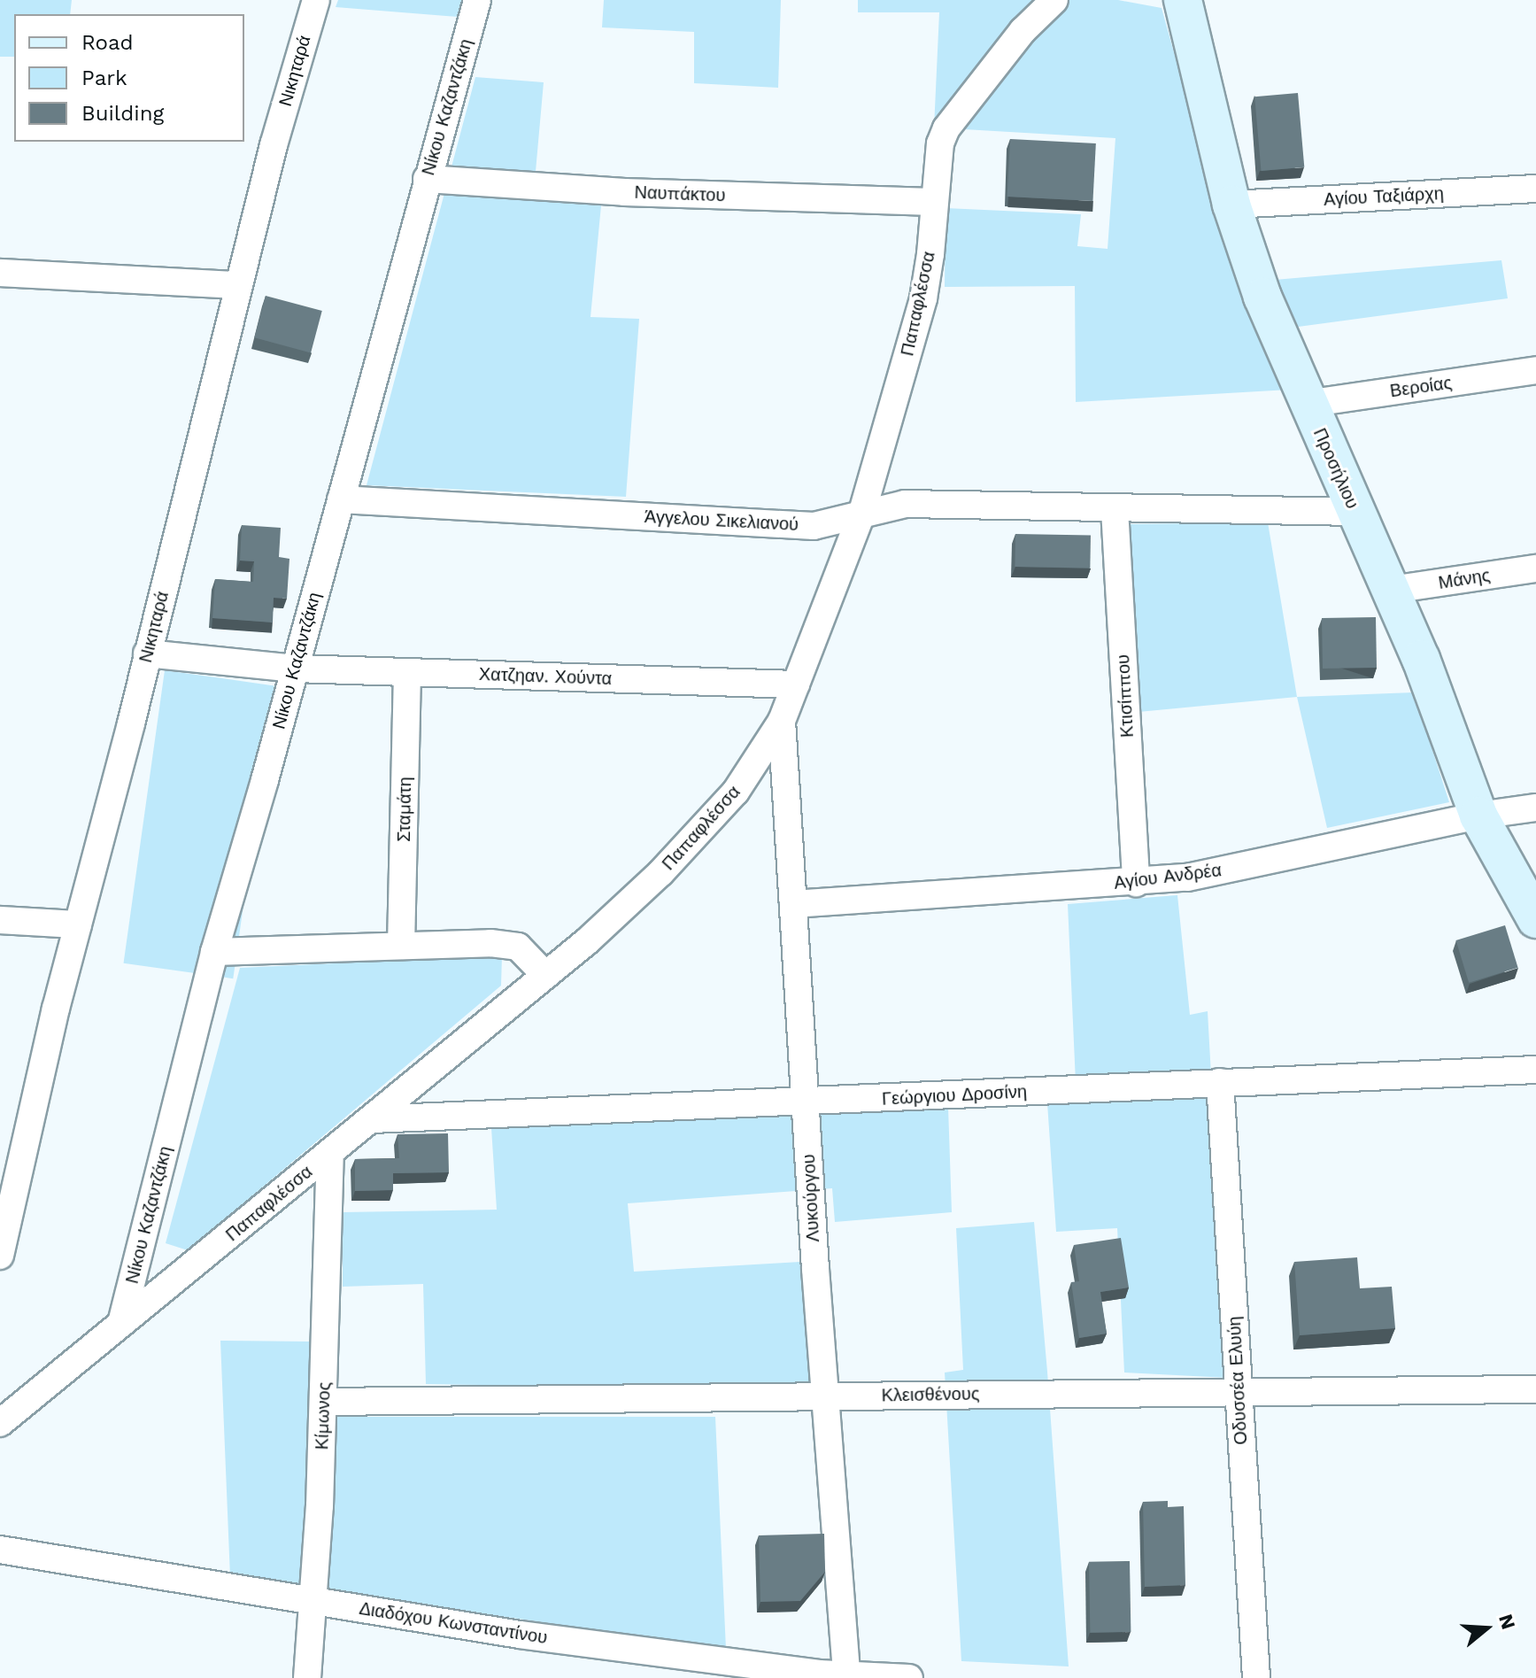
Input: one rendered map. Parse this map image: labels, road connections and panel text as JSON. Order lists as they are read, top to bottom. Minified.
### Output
{"streets":{"street":["Νικηταρά","Νίκου Καζαντζάκη","Ναυπάκτου","Αγίου Ταξιάρχη","Παπαφλέσσα","Βεροίας","Προσήλιου","Άγγελου Σικελιανού","Μάνης","Χατζηαν. Χούντα","Κτισίππου","Σταμάτη","Αγίου Ανδρέα","Γεώργιου Δροσίνη","Λυκούργου","Οδυσσέα Ελυύη","Κλεισθένους","Κίμωνος","Διαδόχου Κωνσταντίνου"]},"crossings":[["Νικηταρά","Χατζηαν. Χούντα"],["Νίκου Καζαντζάκη","Ναυπάκτου"],["Νίκου Καζαντζάκη","Παπαφλέσσα"],["Νίκου Καζαντζάκη","Άγγελου Σικελιανού"],["Νίκου Καζαντζάκη","Χατζηαν. Χούντα"],["Ναυπάκτου","Παπαφλέσσα"],["Αγίου Ταξιάρχη","Προσήλιου"],["Παπαφλέσσα","Άγγελου Σικελιανού"],["Παπαφλέσσα","Χατζηαν. Χούντα"],["Παπαφλέσσα","Γεώργιου Δροσίνη"],["Παπαφλέσσα","Λυκούργου"],["Παπαφλέσσα","Κίμωνος"],["Βεροίας","Προσήλιου"],["Προσήλιου","Άγγελου Σικελιανού"],["Προσήλιου","Μάνης"],["Προσήλιου","Αγίου Ανδρέα"],["Άγγελου Σικελιανού","Κτισίππου"],["Χατζηαν. Χούντα","Σταμάτη"],["Κτισίππου","Αγίου Ανδρέα"],["Αγίου Ανδρέα","Λυκούργου"],["Γεώργιου Δροσίνη","Λυκούργου"],["Γεώργιου Δροσίνη","Οδυσσέα Ελυύη"],["Λυκούργου","Κλεισθένους"],["Λυκούργου","Διαδόχου Κωνσταντίνου"],["Οδυσσέα Ελυύη","Κλεισθένους"],["Κλεισθένους","Κίμωνος"],["Κίμωνος","Διαδόχου Κωνσταντίνου"]],"legend":["Road","Park","Building"],"north":"right"}
